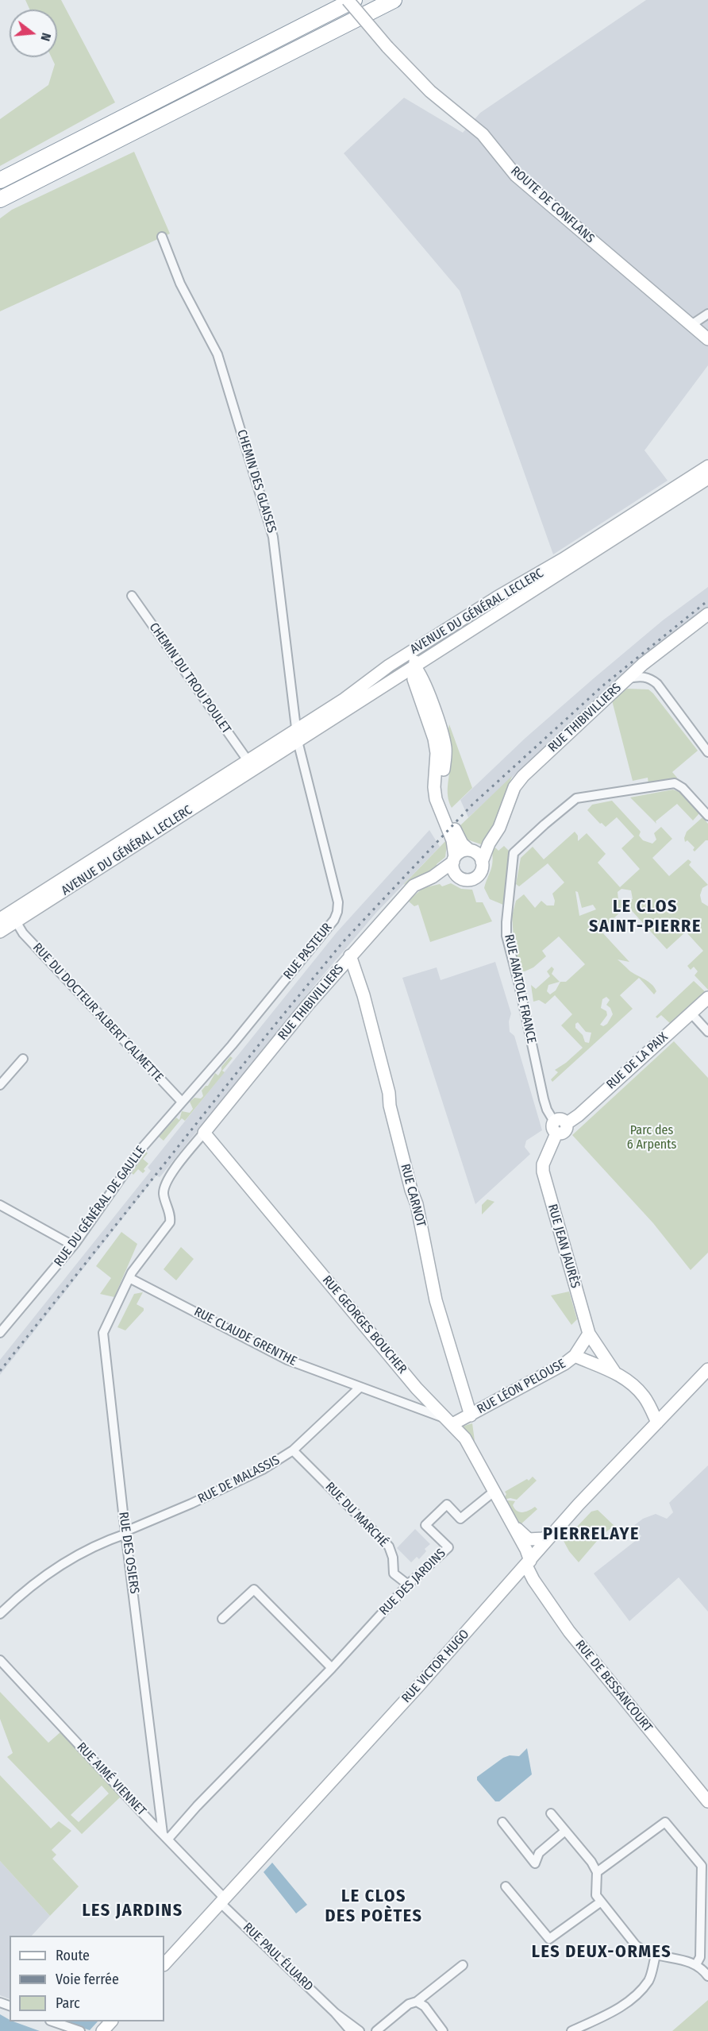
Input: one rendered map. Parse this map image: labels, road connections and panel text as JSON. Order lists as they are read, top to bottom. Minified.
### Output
{"streets":{"street":["ROUTE DE CONFLANS","CHEMIN DES GLAISES","AVENUE DU GÉNÉRAL LECLERC","CHEMIN DU TROU POULET","RUE THIBIVILLIERS","RUE PASTEUR","RUE ANATOLE FRANCE","RUE DU DOCTEUR ALBERT CALMETTE","RUE DE LA PAIX","RUE CARNOT","RUE DU GÉNÉRAL DE GAULLE","RUE JEAN JAURÈS","RUE GEORGES BOUCHER","RUE CLAUDE GRENTHE","RUE LÉON PELOUSE","RUE DE MALASSIS","RUE DU MARCHÉ","RUE DES OSIERS","RUE DES JARDINS","RUE VICTOR HUGO","RUE DE BESSANCOURT","RUE AIMÉ VIENNET","RUE PAUL ÉLUARD"]},"crossings":[["CHEMIN DES GLAISES","AVENUE DU GÉNÉRAL LECLERC"],["CHEMIN DES GLAISES","RUE PASTEUR"],["AVENUE DU GÉNÉRAL LECLERC","CHEMIN DU TROU POULET"],["AVENUE DU GÉNÉRAL LECLERC","RUE PASTEUR"],["AVENUE DU GÉNÉRAL LECLERC","RUE DU DOCTEUR ALBERT CALMETTE"],["RUE THIBIVILLIERS","RUE CARNOT"],["RUE THIBIVILLIERS","RUE GEORGES BOUCHER"],["RUE THIBIVILLIERS","RUE DES OSIERS"],["RUE PASTEUR","RUE DU DOCTEUR ALBERT CALMETTE"],["RUE PASTEUR","RUE DU GÉNÉRAL DE GAULLE"],["RUE ANATOLE FRANCE","RUE DE LA PAIX"],["RUE ANATOLE FRANCE","RUE JEAN JAURÈS"],["RUE DU DOCTEUR ALBERT CALMETTE","RUE DU GÉNÉRAL DE GAULLE"],["RUE DE LA PAIX","RUE JEAN JAURÈS"],["RUE CARNOT","RUE LÉON PELOUSE"],["RUE JEAN JAURÈS","RUE LÉON PELOUSE"],["RUE GEORGES BOUCHER","RUE CLAUDE GRENTHE"],["RUE GEORGES BOUCHER","RUE DES OSIERS"],["RUE GEORGES BOUCHER","RUE DES JARDINS"],["RUE GEORGES BOUCHER","RUE VICTOR HUGO"],["RUE GEORGES BOUCHER","RUE DE BESSANCOURT"],["RUE CLAUDE GRENTHE","RUE DE MALASSIS"],["RUE CLAUDE GRENTHE","RUE DES OSIERS"],["RUE LÉON PELOUSE","RUE VICTOR HUGO"],["RUE DE MALASSIS","RUE DU MARCHÉ"],["RUE DE MALASSIS","RUE DES OSIERS"],["RUE DU MARCHÉ","RUE DES JARDINS"],["RUE DES OSIERS","RUE DES JARDINS"],["RUE DES OSIERS","RUE AIMÉ VIENNET"],["RUE DES JARDINS","RUE AIMÉ VIENNET"],["RUE VICTOR HUGO","RUE DE BESSANCOURT"],["RUE VICTOR HUGO","RUE AIMÉ VIENNET"],["RUE VICTOR HUGO","RUE PAUL ÉLUARD"],["RUE AIMÉ VIENNET","RUE PAUL ÉLUARD"]],"districts":["LE CLOS SAINT-PIERRE","PIERRELAYE","LE CLOS DES POÈTES","LES JARDINS","LES DEUX-ORMES"],"parks":["Parc des 6 Arpents"],"legend":["Route","Voie ferrée","Parc"],"north":"right"}
